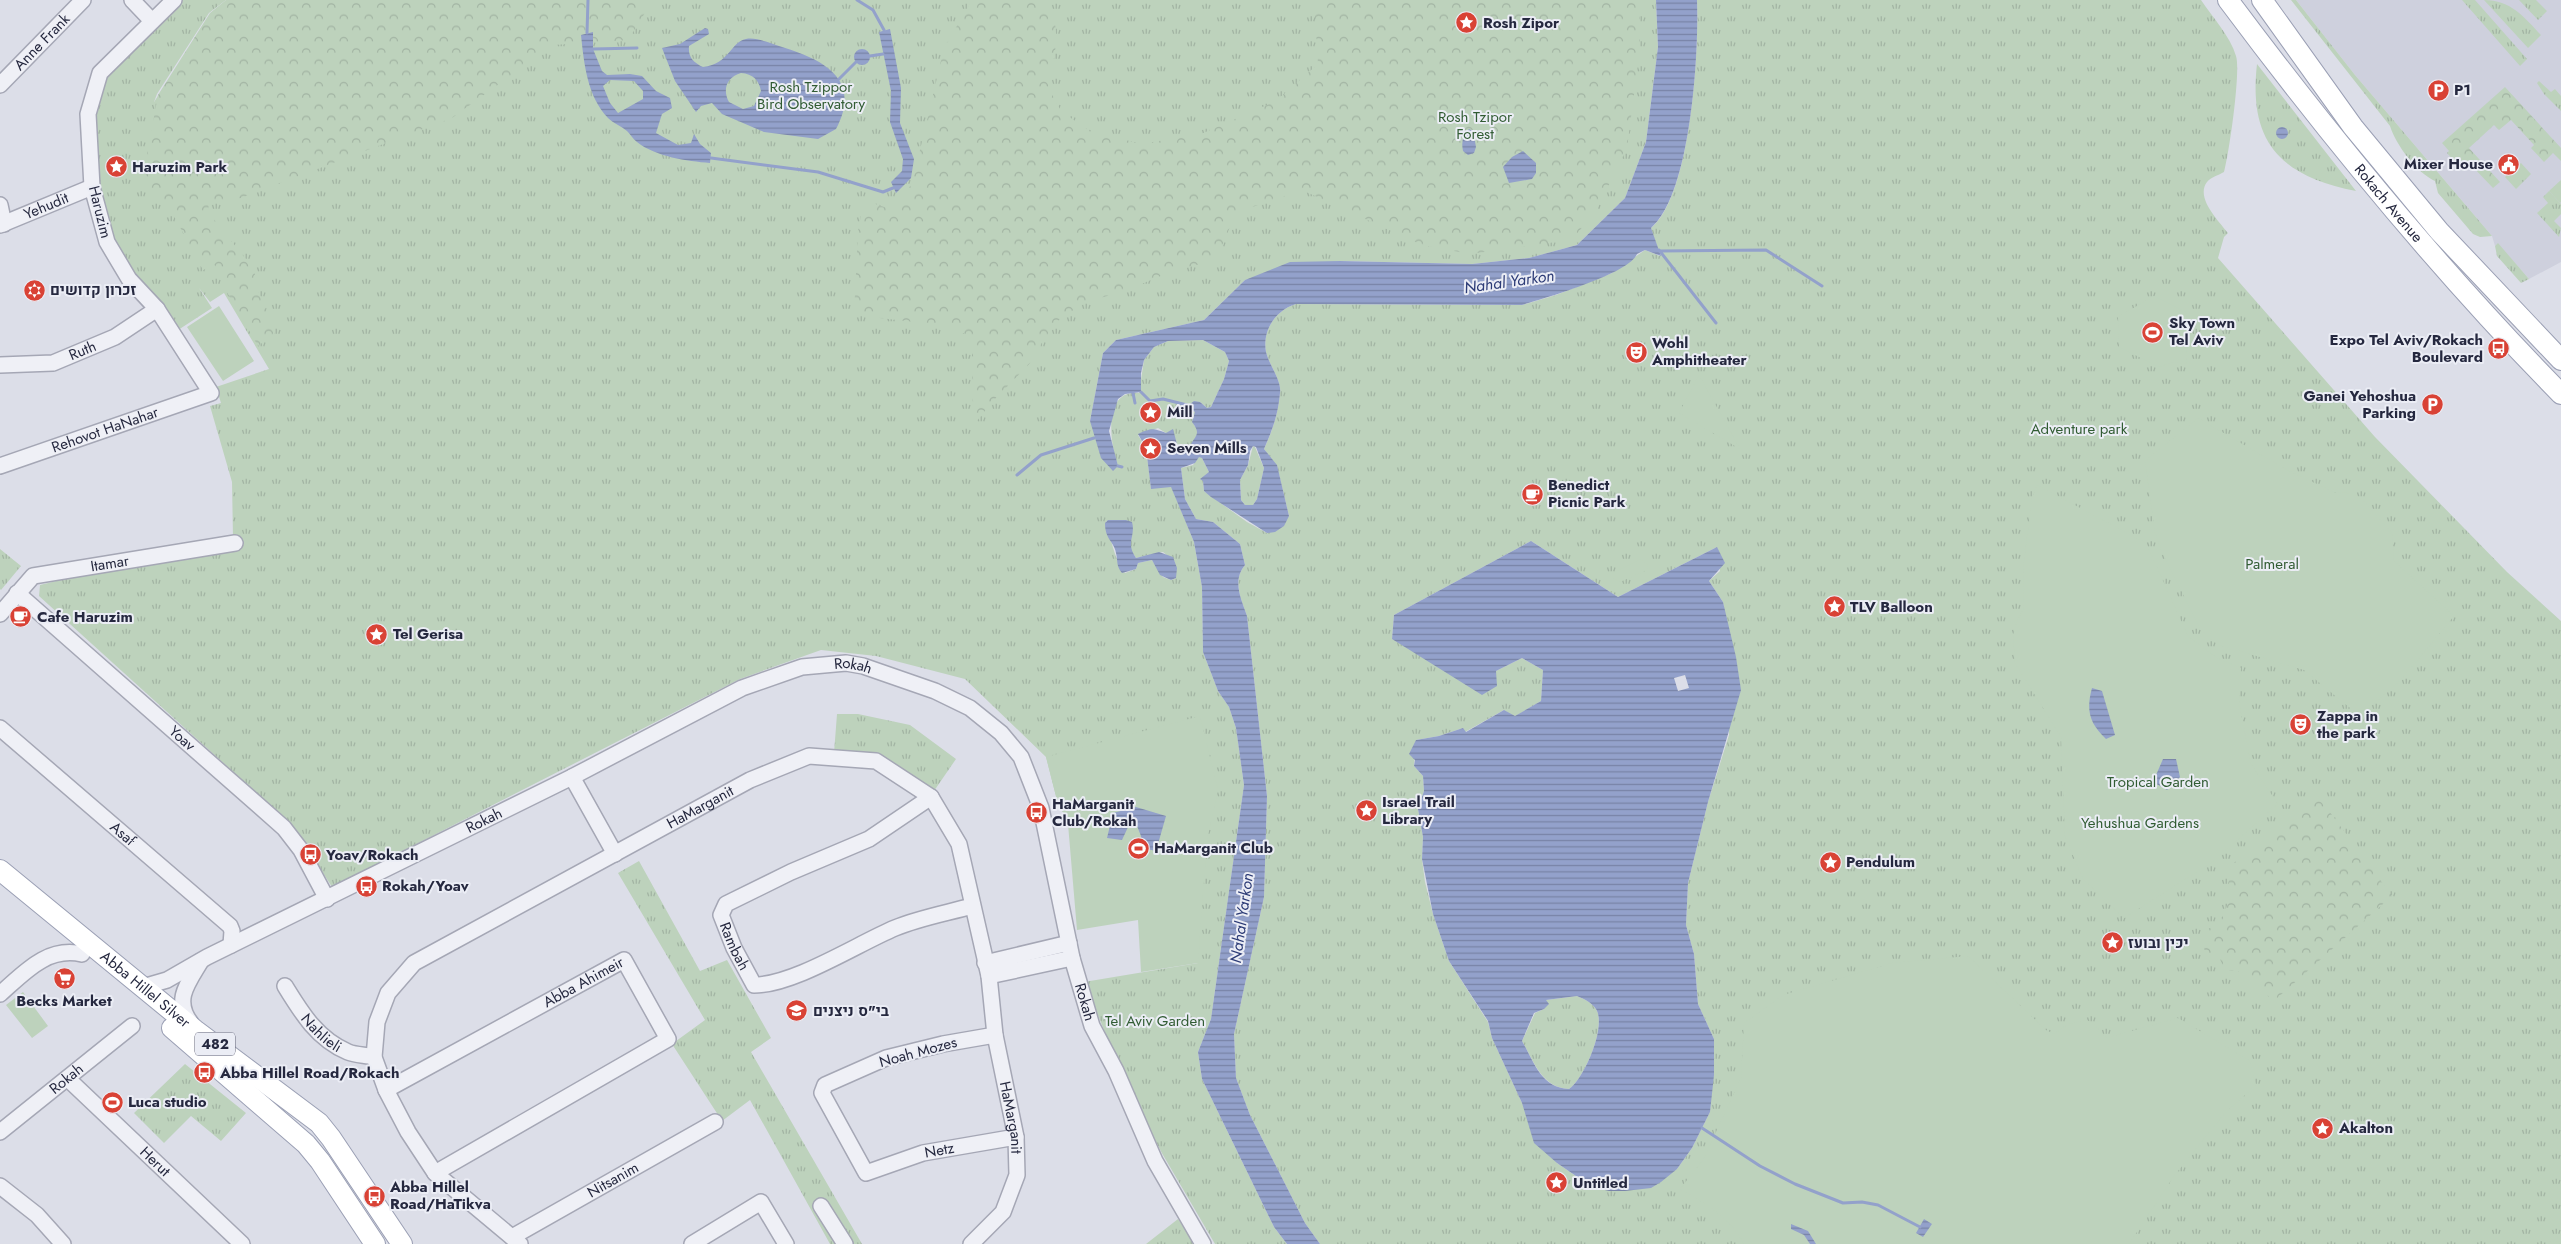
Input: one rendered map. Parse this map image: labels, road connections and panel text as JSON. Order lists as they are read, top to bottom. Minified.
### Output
{"streets":{"main road":["Rokach Avenue","Abba Hillel Silver","482"],"street":["Anne Frank","Yehudit","Haruzim","Ruth","Rehovot HaNahar","Itamar","Rokah","Yoav","HaMarganit","Asaf","Rambah","Abba Ahimeir","Nahlieli","Noah Mozes","Netz","Herut","Nitsanim"]},"crossings":[["Yehudit","Haruzim"],["Haruzim","Ruth"],["Haruzim","Rehovot HaNahar"],["Itamar","Yoav"],["Rokah","Yoav"],["Rokah","Asaf"],["Rokah","Abba Hillel Silver"],["Rokah","Herut"],["HaMarganit","Rambah"],["HaMarganit","Nahlieli"],["HaMarganit","Noah Mozes"],["HaMarganit","Netz"],["Noah Mozes","Netz"]],"water":["Nahal Yarkon"],"parks":["Rosh Tzippor Bird Observatory","Rosh Tzipor Forest","Adventure park","Palmeral","Tropical Garden","Yehushua Gardens","Tel Aviv Garden"],"places":{"place":["Rosh Zipor","Haruzim Park","Mill","Seven Mills","TLV Balloon","Tel Gerisa","Israel Trail Library","Pendulum","יכין ובועז","Akalton","Untitled"],"parking":["P1","Ganei Yehoshua Parking"],"public building":["Mixer House"],"synagogue":["זכרון קדושים"],"sports":["Sky Town Tel Aviv","HaMarganit Club","Luca studio"],"bus stop":["Expo Tel Aviv/Rokach Boulevard","HaMarganit Club/Rokah","Yoav/Rokach","Rokah/Yoav","Abba Hillel Road/Rokach","Abba Hillel Road/HaTikva"],"theatre":["Wohl Amphitheater","Zappa in the park"],"cafe":["Benedict Picnic Park","Cafe Haruzim"],"supermarket":["Becks Market"],"school or university":["בי\"ס ניצנים"]}}
